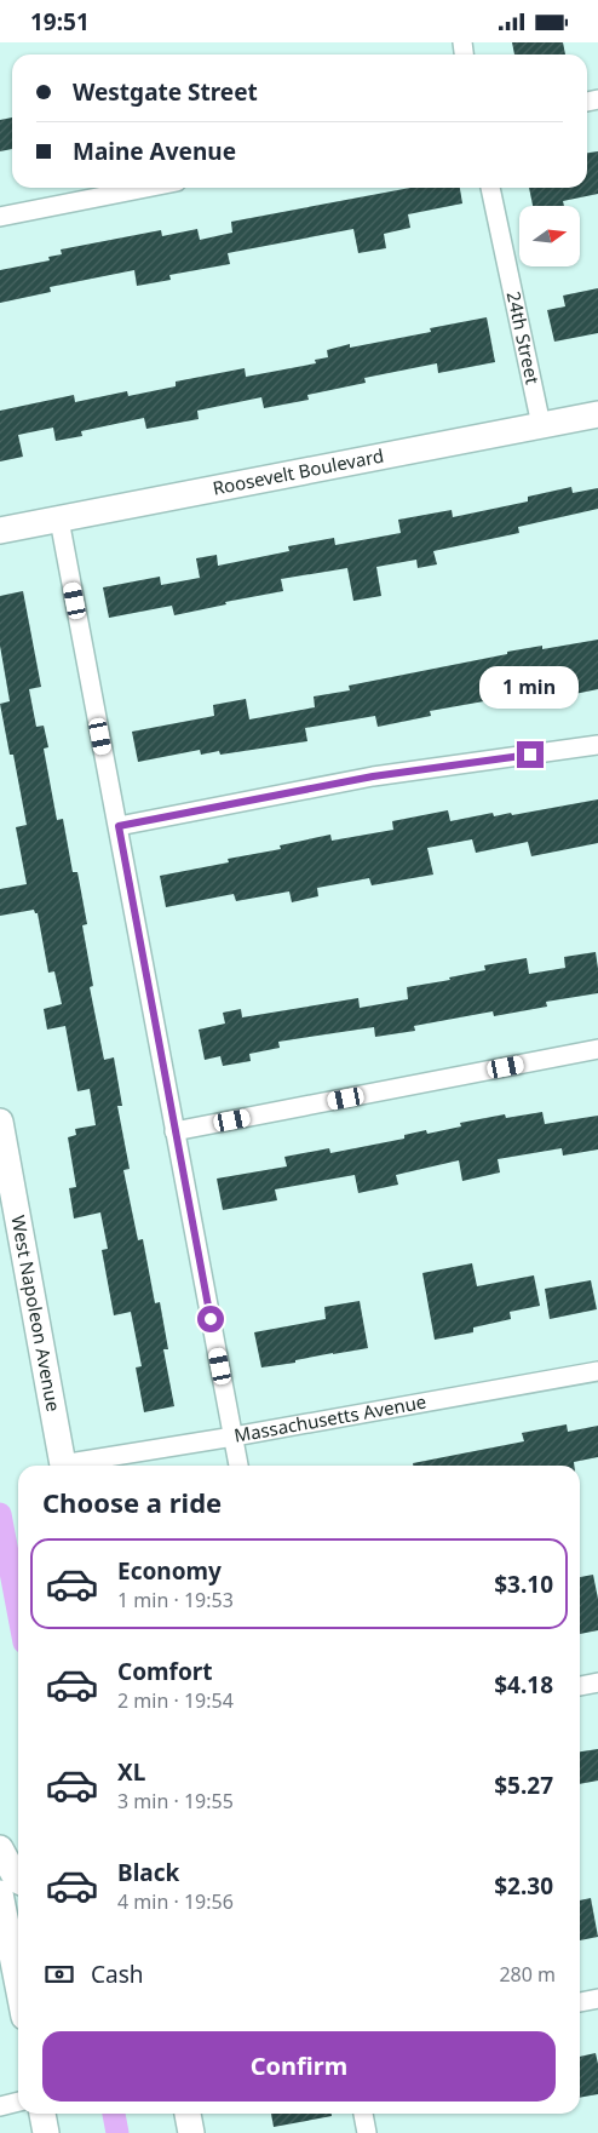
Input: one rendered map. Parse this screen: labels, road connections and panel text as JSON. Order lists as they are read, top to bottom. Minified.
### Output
{"streets":{"street":["24th Street","Roosevelt Boulevard","West Napoleon Avenue","Massachusetts Avenue"]},"crossings":[["24th Street","Roosevelt Boulevard"]],"north":"right","page":{"status":"19:51","banner":["Westgate Street","Maine Avenue"],"bubble":"1 min","heading":"Choose a ride","list":[{"name":"Economy","note":"1 min · 19:53","value":"$3.10"},{"name":"Comfort","note":"2 min · 19:54","value":"$4.18"},{"name":"XL","note":"3 min · 19:55","value":"$5.27"},{"name":"Black","note":"4 min · 19:56","value":"$2.30"}],"pay":["Cash","280 m"],"buttons":"Confirm"}}
